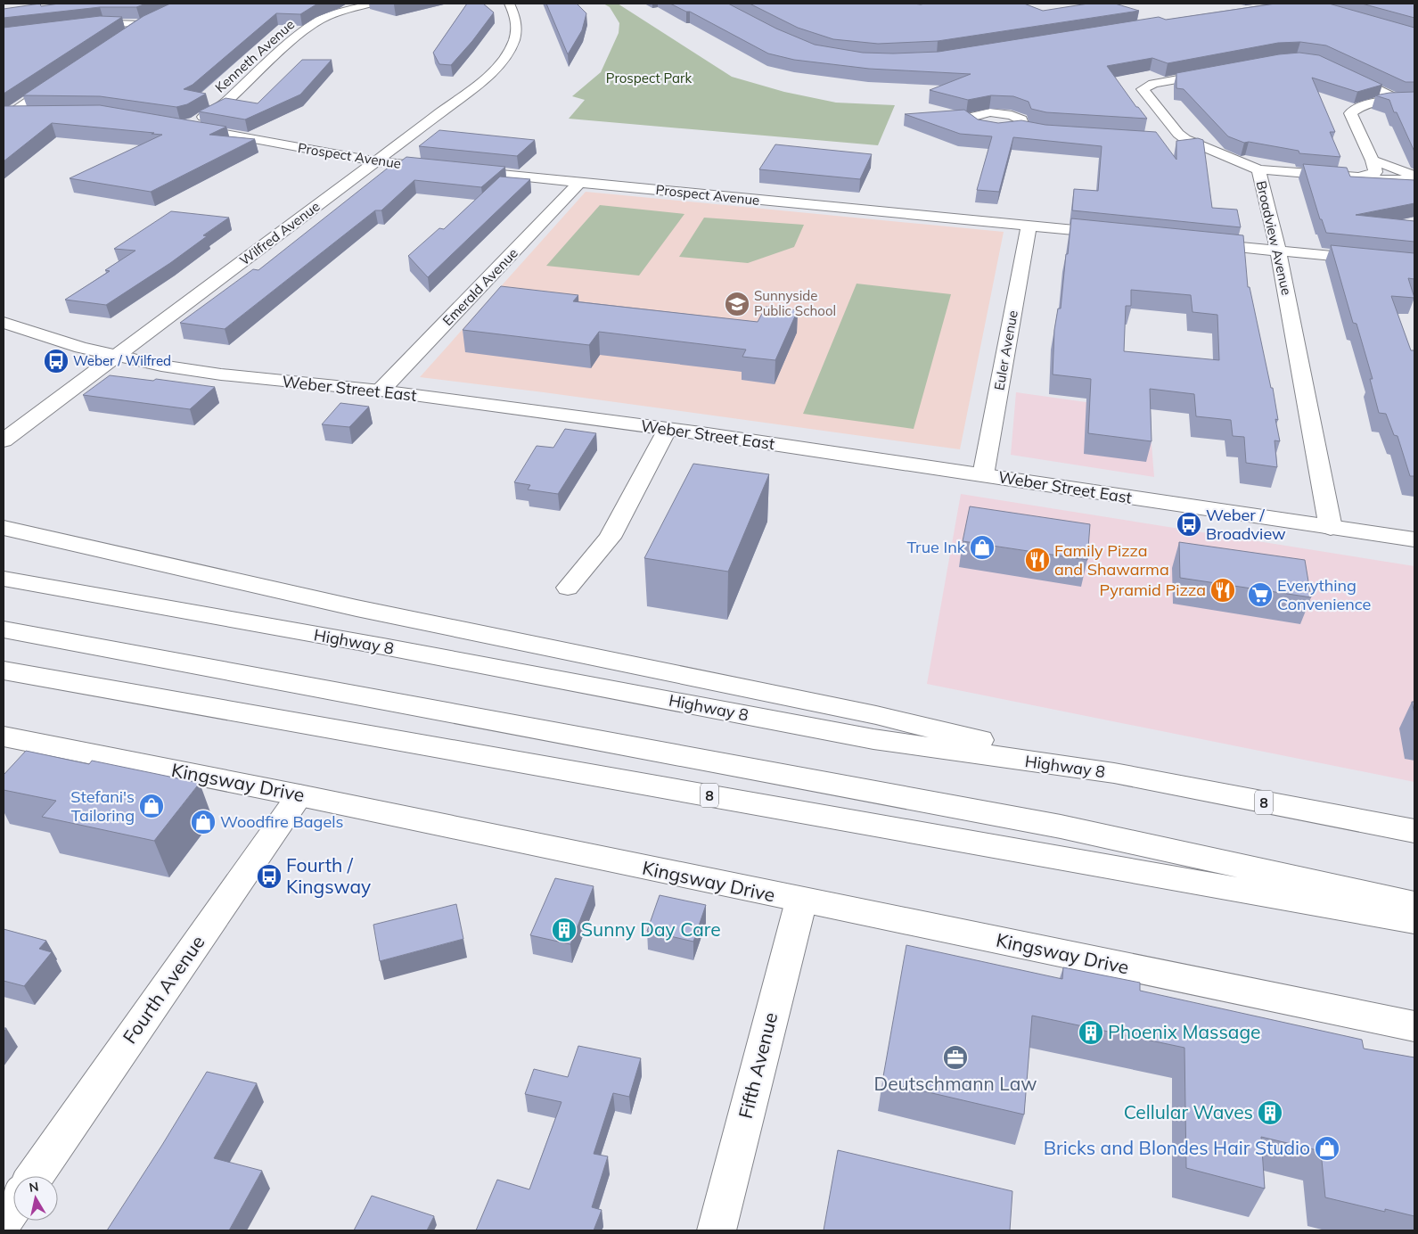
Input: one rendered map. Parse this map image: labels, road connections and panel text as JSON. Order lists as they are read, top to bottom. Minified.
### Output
{"streets":{"main road":["Kenneth Avenue","Prospect Avenue","Wilfred Avenue","Broadview Avenue","Emerald Avenue","Euler Avenue","Weber Street East","Highway 8","Kingsway Drive","8","Fourth Avenue","Fifth Avenue"]},"crossings":[["Kenneth Avenue","Prospect Avenue"],["Prospect Avenue","Wilfred Avenue"],["Prospect Avenue","Emerald Avenue"],["Prospect Avenue","Euler Avenue"],["Wilfred Avenue","Weber Street East"],["Broadview Avenue","Weber Street East"],["Emerald Avenue","Weber Street East"],["Euler Avenue","Weber Street East"],["Kingsway Drive","Fourth Avenue"],["Kingsway Drive","Fifth Avenue"]],"parks":["Prospect Park"],"places":{"school or university":["Sunnyside Public School"],"bus stop":["Weber / Wilfred","Weber / Broadview","Fourth / Kingsway"],"shop":["True Ink","Stefani's Tailoring","Woodfire Bagels","Bricks and Blondes Hair Studio"],"restaurant":["Family Pizza and Shawarma","Pyramid Pizza"],"supermarket":["Everything Convenience"],"building":["Sunny Day Care","Phoenix Massage","Cellular Waves"],"office":["Deutschmann Law"]},"north":"top"}
